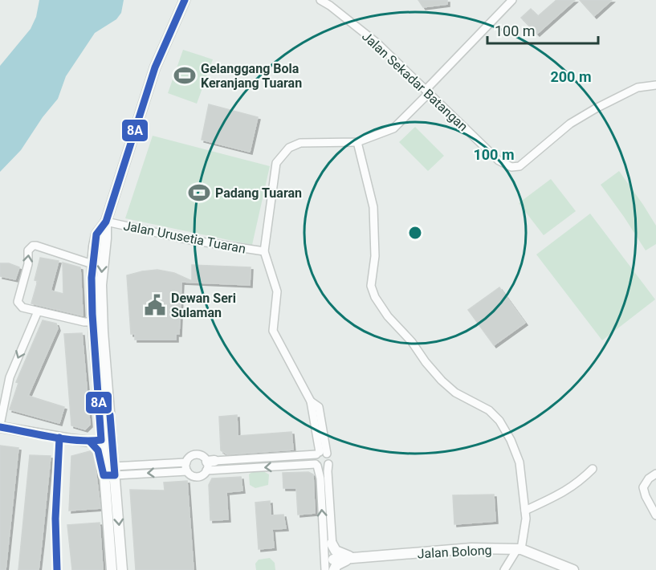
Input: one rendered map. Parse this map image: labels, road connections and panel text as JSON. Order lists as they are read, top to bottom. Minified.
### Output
{"streets":{"street":["Jalan Sekadar Batangan","Jalan Urusetia Tuaran","Jalan Bolong"]},"places":{"sports":["Gelanggang Bola Keranjang Tuaran","Padang Tuaran"],"public building":["Dewan Seri Sulaman"]},"lines":["transit line 8A"],"scale_bar":"100 m","rings":["200 m","100 m"]}
